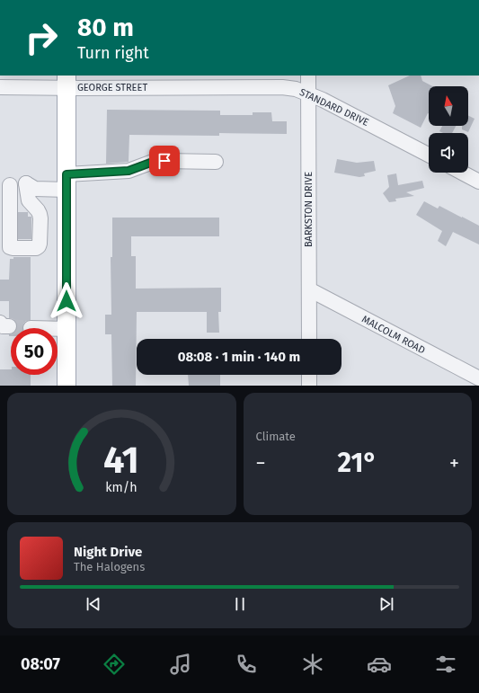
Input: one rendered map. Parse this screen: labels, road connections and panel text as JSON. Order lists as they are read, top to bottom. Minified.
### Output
{"streets":{"street":["GEORGE STREET","STANDARD DRIVE","BARKSTON DRIVE","MALCOLM ROAD"]},"crossings":[["GEORGE STREET","STANDARD DRIVE"],["STANDARD DRIVE","BARKSTON DRIVE"],["BARKSTON DRIVE","MALCOLM ROAD"]],"north":"top","page":{"turn":["80 m","Turn right"],"limit":"50","trip":"08:08 · 1 min · 140 m","tile":"Climate","heat":["−","21°","+"],"song":["Night Drive","The Halogens"],"tabs":"08:07","gauge":["41","km/h"]}}
